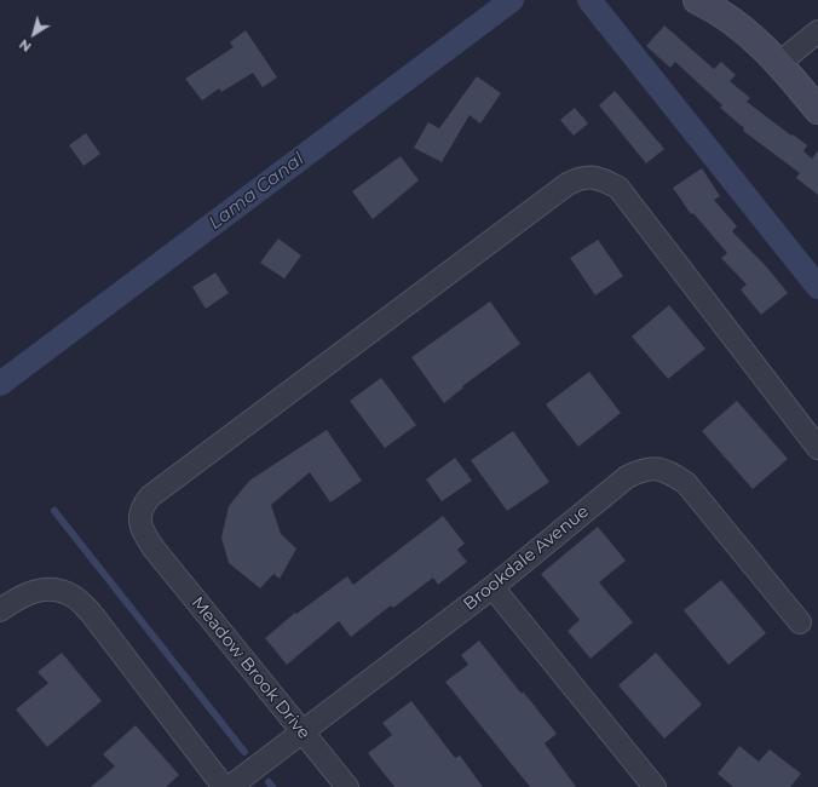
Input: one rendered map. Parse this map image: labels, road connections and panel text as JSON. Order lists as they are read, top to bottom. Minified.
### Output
{"streets":{"street":["Brookdale Avenue","Meadow Brook Drive"]},"crossings":[["Brookdale Avenue","Meadow Brook Drive"]],"water":["Lama Canal"],"north":"bottom left"}
